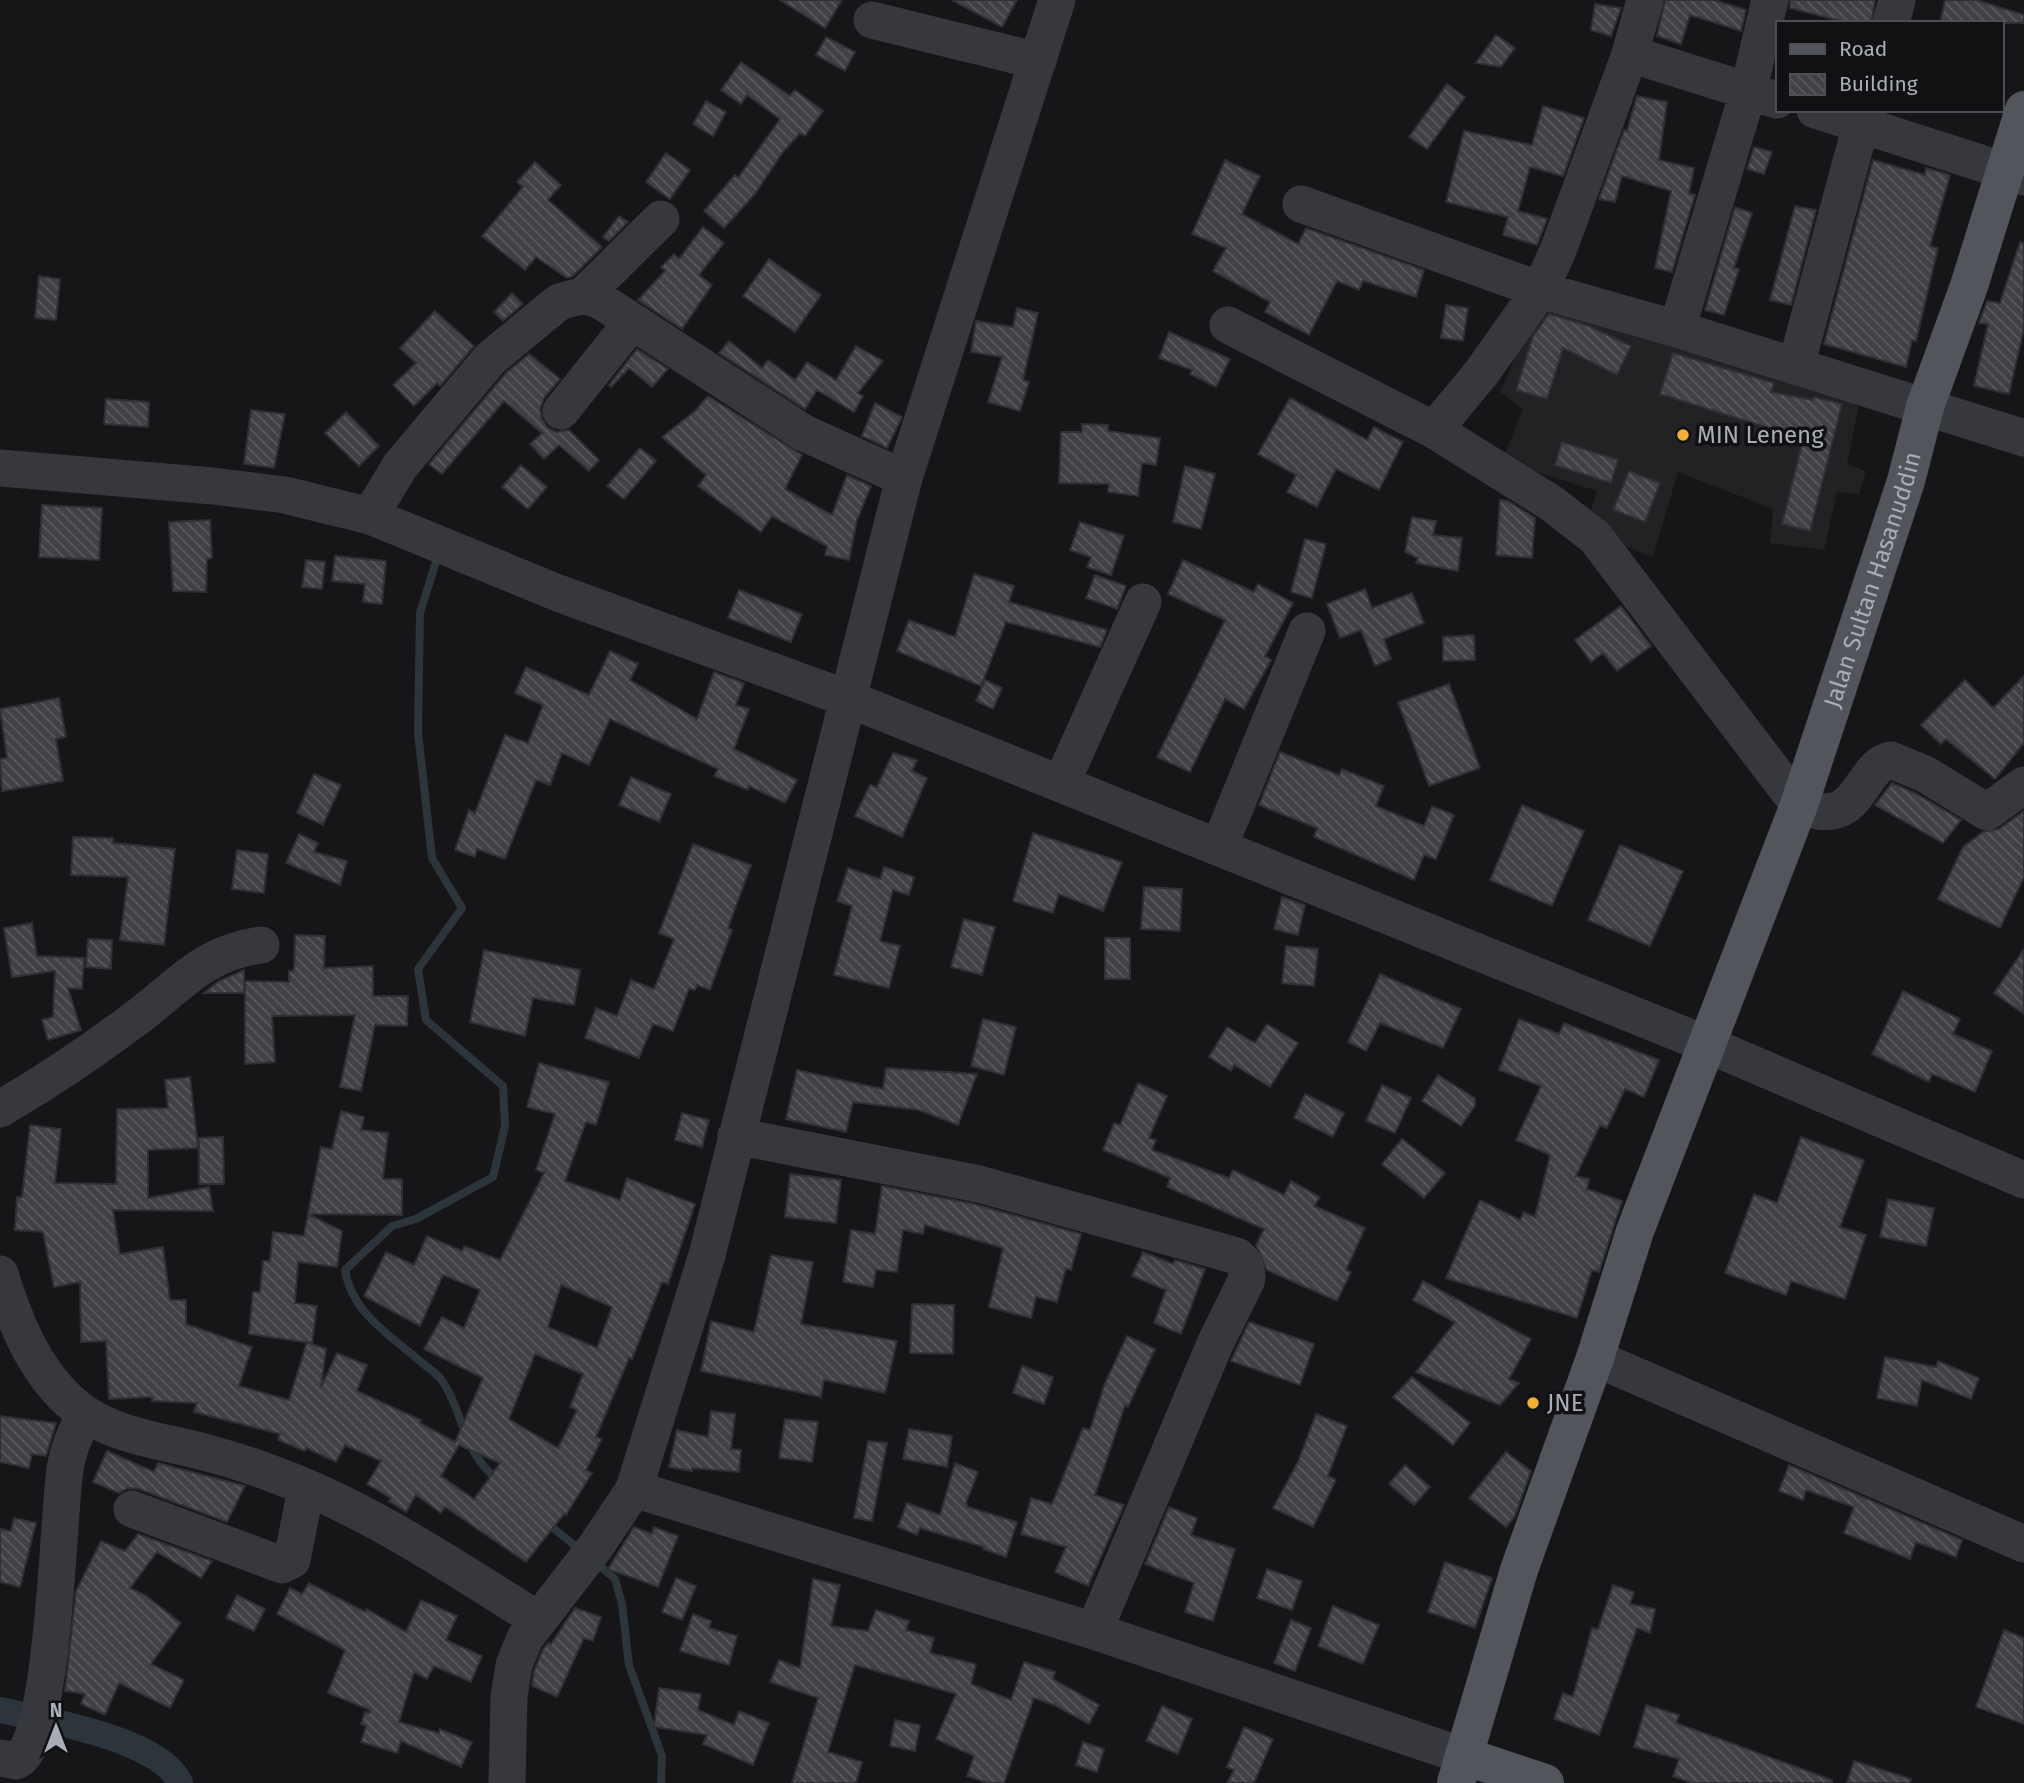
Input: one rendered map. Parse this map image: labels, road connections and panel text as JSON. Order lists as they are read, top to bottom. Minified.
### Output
{"streets":{"main road":["Jalan Sultan Hasanuddin"]},"places":["MIN Leneng","JNE"],"legend":["Road","Building"],"north":"top"}
